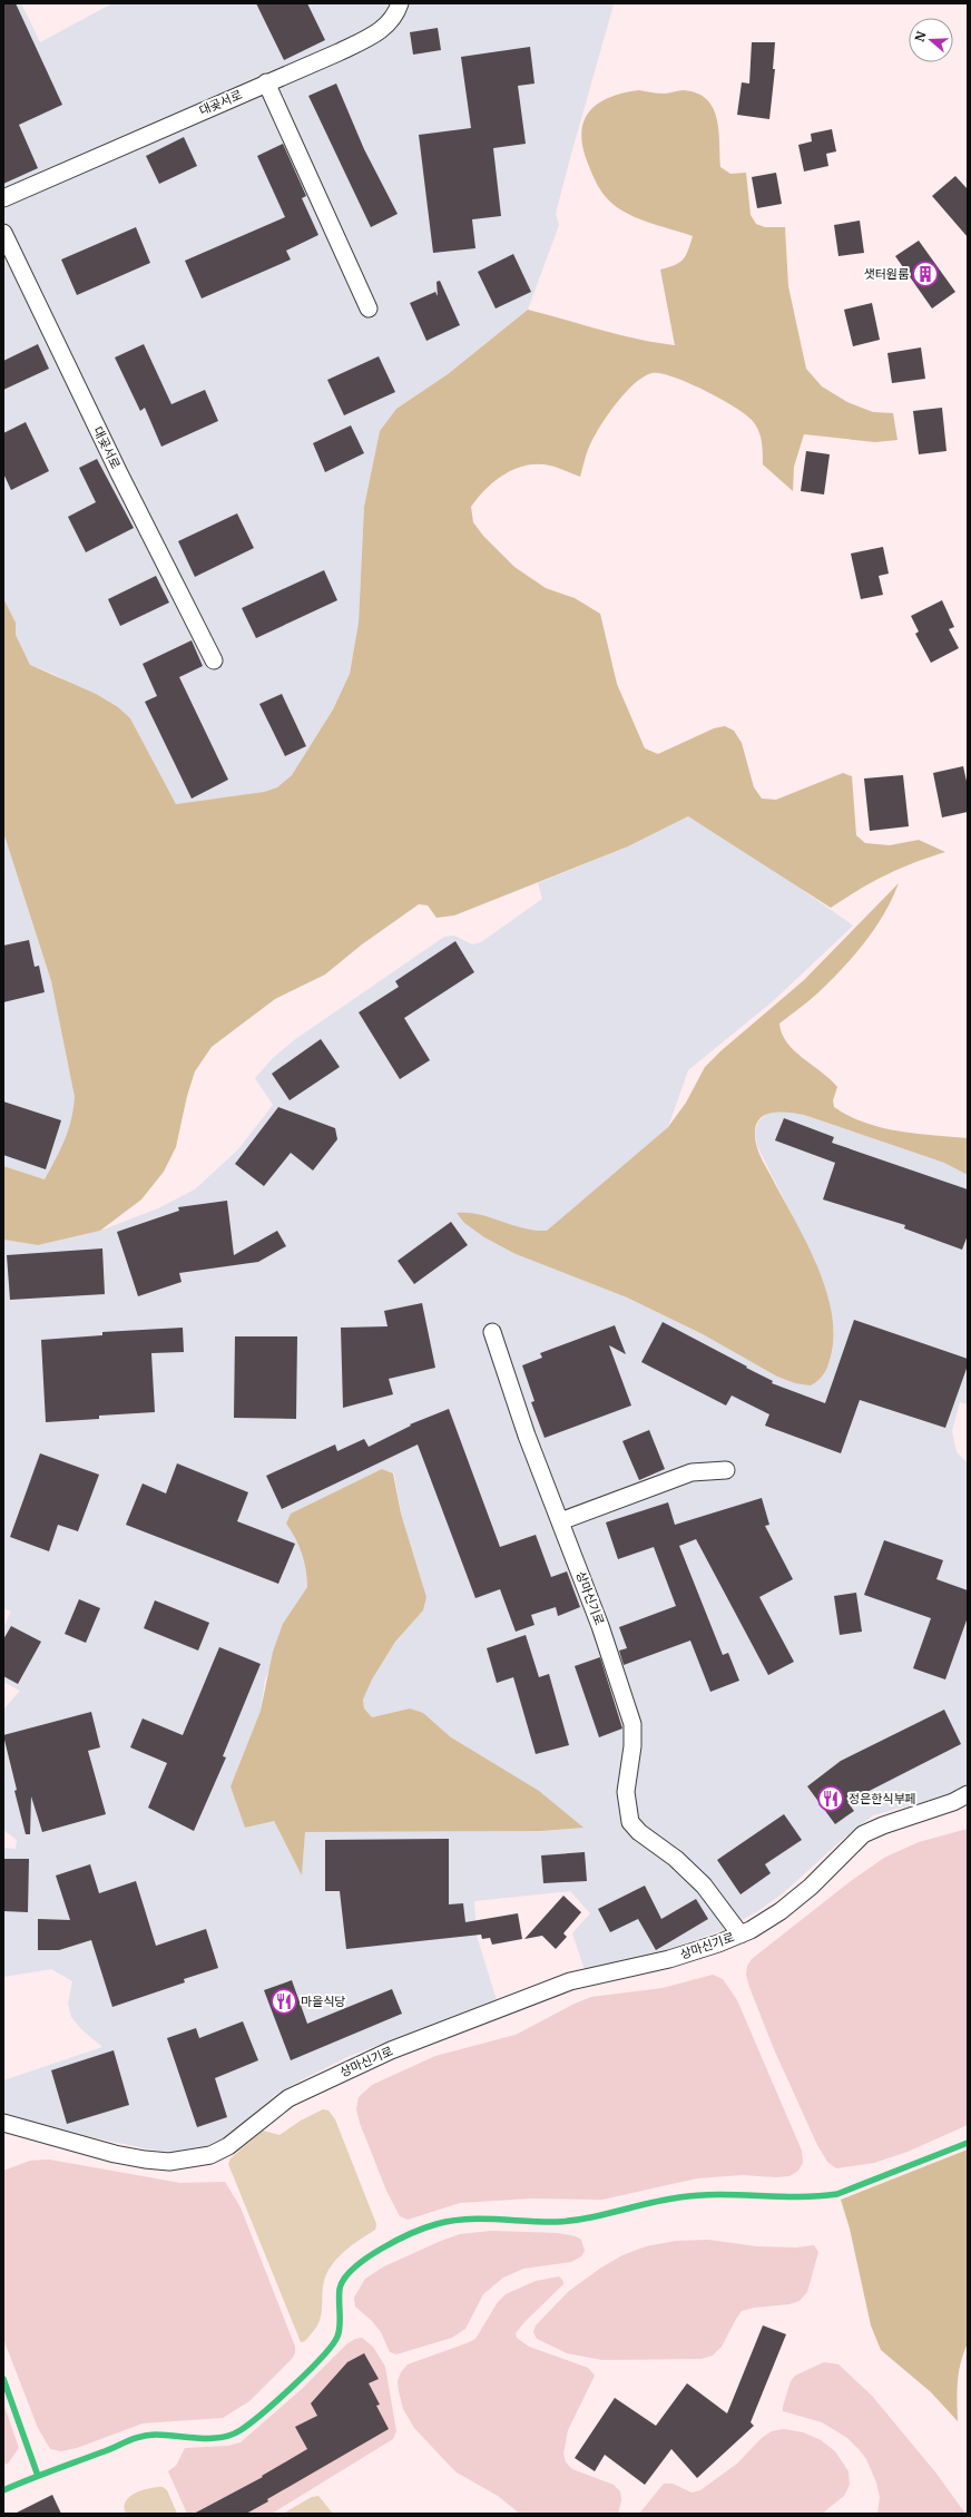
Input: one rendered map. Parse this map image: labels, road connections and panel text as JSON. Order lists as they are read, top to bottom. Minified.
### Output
{"streets":{"street":["대곶서로","상마신기로"]},"places":{"building":["샛터원룸"],"restaurant":["정은한식부페","마을식당"]},"north":"left"}
